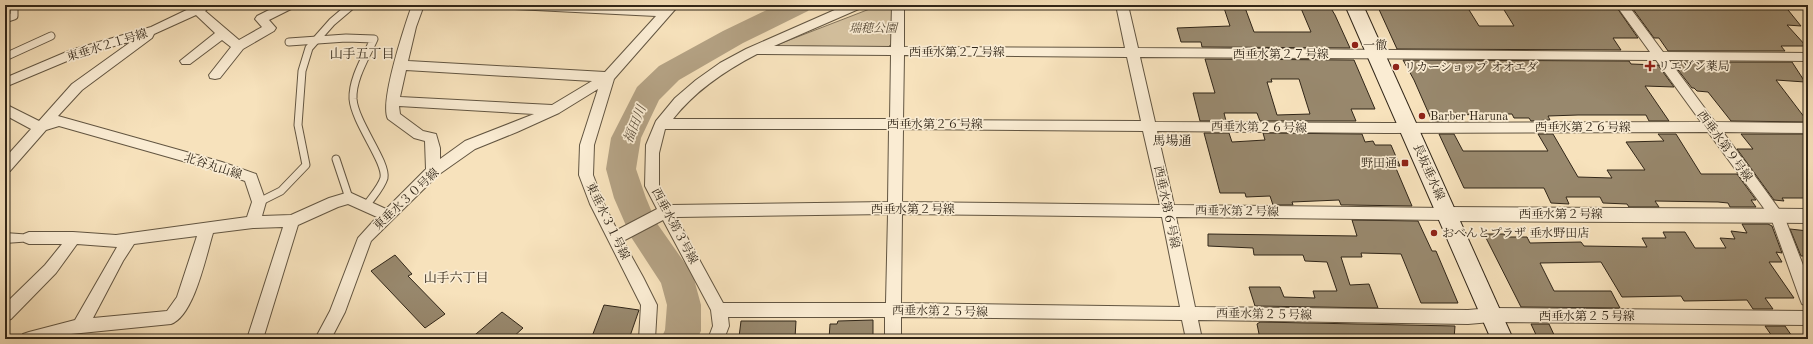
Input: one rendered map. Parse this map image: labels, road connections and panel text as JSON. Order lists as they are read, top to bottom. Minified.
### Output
{"streets":{"main road":["長坂垂水線"],"street":["東垂水２１号線","西垂水第２７号線","西垂水第２６号線","西垂水第９号線","北谷丸山線","東垂水３０号線","西垂水第６号線","西垂水第２号線","東垂水３１号線","西垂水第３号線","西垂水第２５号線"]},"crossings":[["西垂水第２７号線","西垂水第９号線"],["西垂水第２７号線","長坂垂水線"],["西垂水第２７号線","西垂水第６号線"],["西垂水第２７号線","西垂水第３号線"],["西垂水第２６号線","西垂水第９号線"],["西垂水第２６号線","長坂垂水線"],["西垂水第２６号線","西垂水第６号線"],["西垂水第２６号線","西垂水第３号線"],["西垂水第９号線","西垂水第２号線"],["長坂垂水線","西垂水第２号線"],["長坂垂水線","西垂水第２５号線"],["東垂水３０号線","東垂水３１号線"],["西垂水第６号線","西垂水第２号線"],["西垂水第６号線","西垂水第２５号線"],["西垂水第２号線","西垂水第３号線"],["西垂水第３号線","西垂水第２５号線"]],"districts":["山手五丁目","馬場通","山手六丁目"],"water":["福田川"],"parks":["瑞穂公園"],"places":{"other":["一徹","リカーショップ オオエダ","Barber Haruna","おべんとプラザ 垂水野田店"],"health":["リエゾン薬局"],"transit":["野田通"]}}
